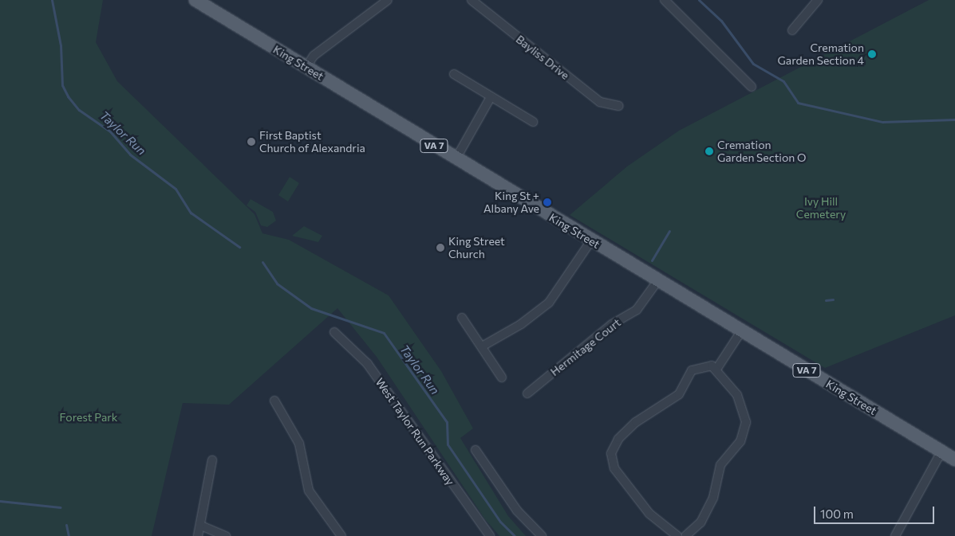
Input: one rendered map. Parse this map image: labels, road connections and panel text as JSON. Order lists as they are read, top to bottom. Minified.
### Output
{"streets":{"main road":["King Street","VA 7"],"street":["Bayliss Drive","Hermitage Court","West Taylor Run Parkway"]},"crossings":[["King Street","Hermitage Court"]],"water":["Taylor Run"],"parks":["Ivy Hill Cemetery","Forest Park"],"places":["Cremation Garden Section 4","First Baptist Church of Alexandria","Cremation Garden Section O","King St + Albany Ave","King Street Church"],"scale_bar":"100 m"}
